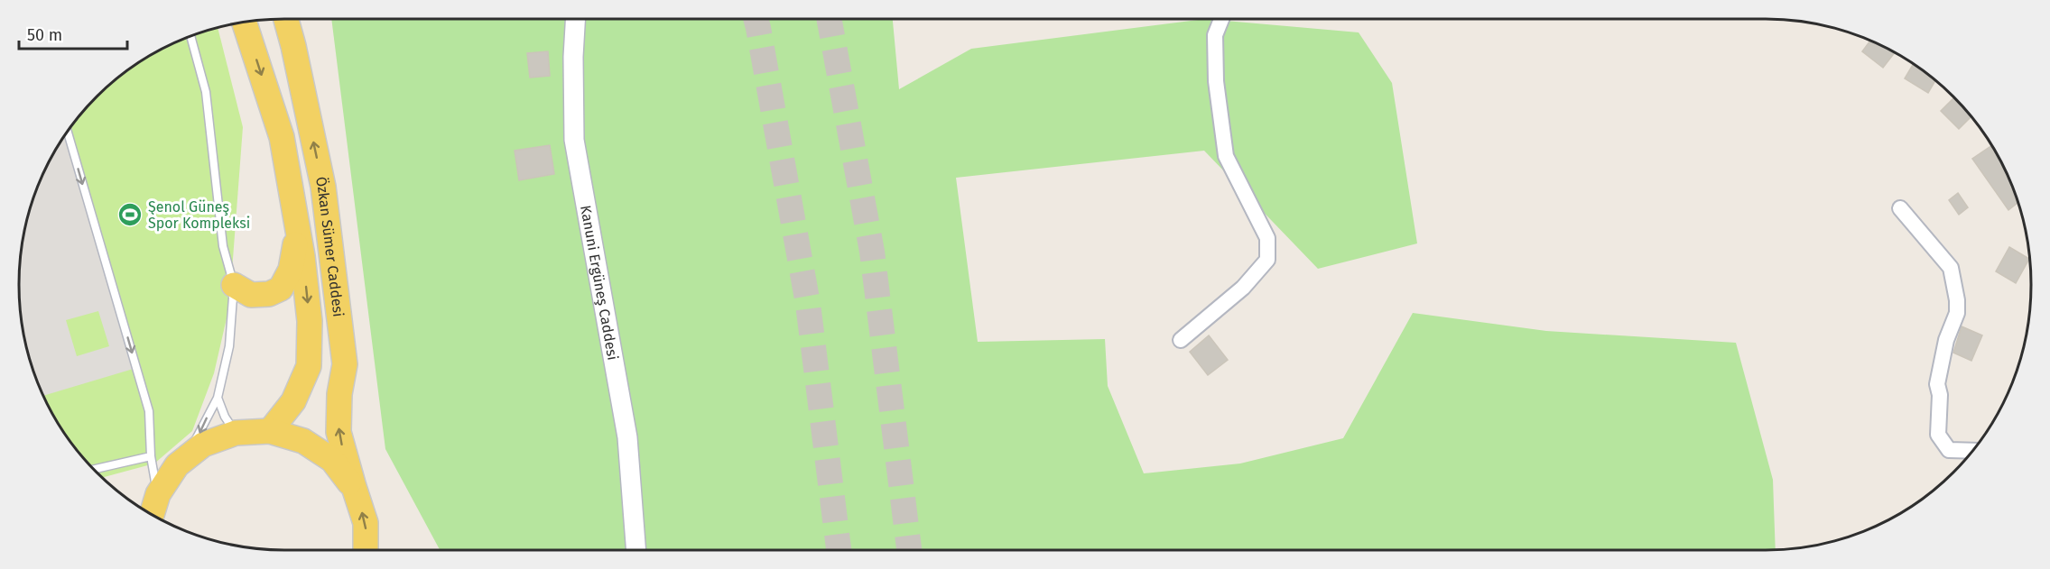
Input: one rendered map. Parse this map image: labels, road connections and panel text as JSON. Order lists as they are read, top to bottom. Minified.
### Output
{"streets":{"main road":["Özkan Sümer Caddesi"],"street":["Kanuni Ergüneş Caddesi"]},"places":{"sports":["Şenol Güneş Spor Kompleksi"]},"scale_bar":"50 m"}
